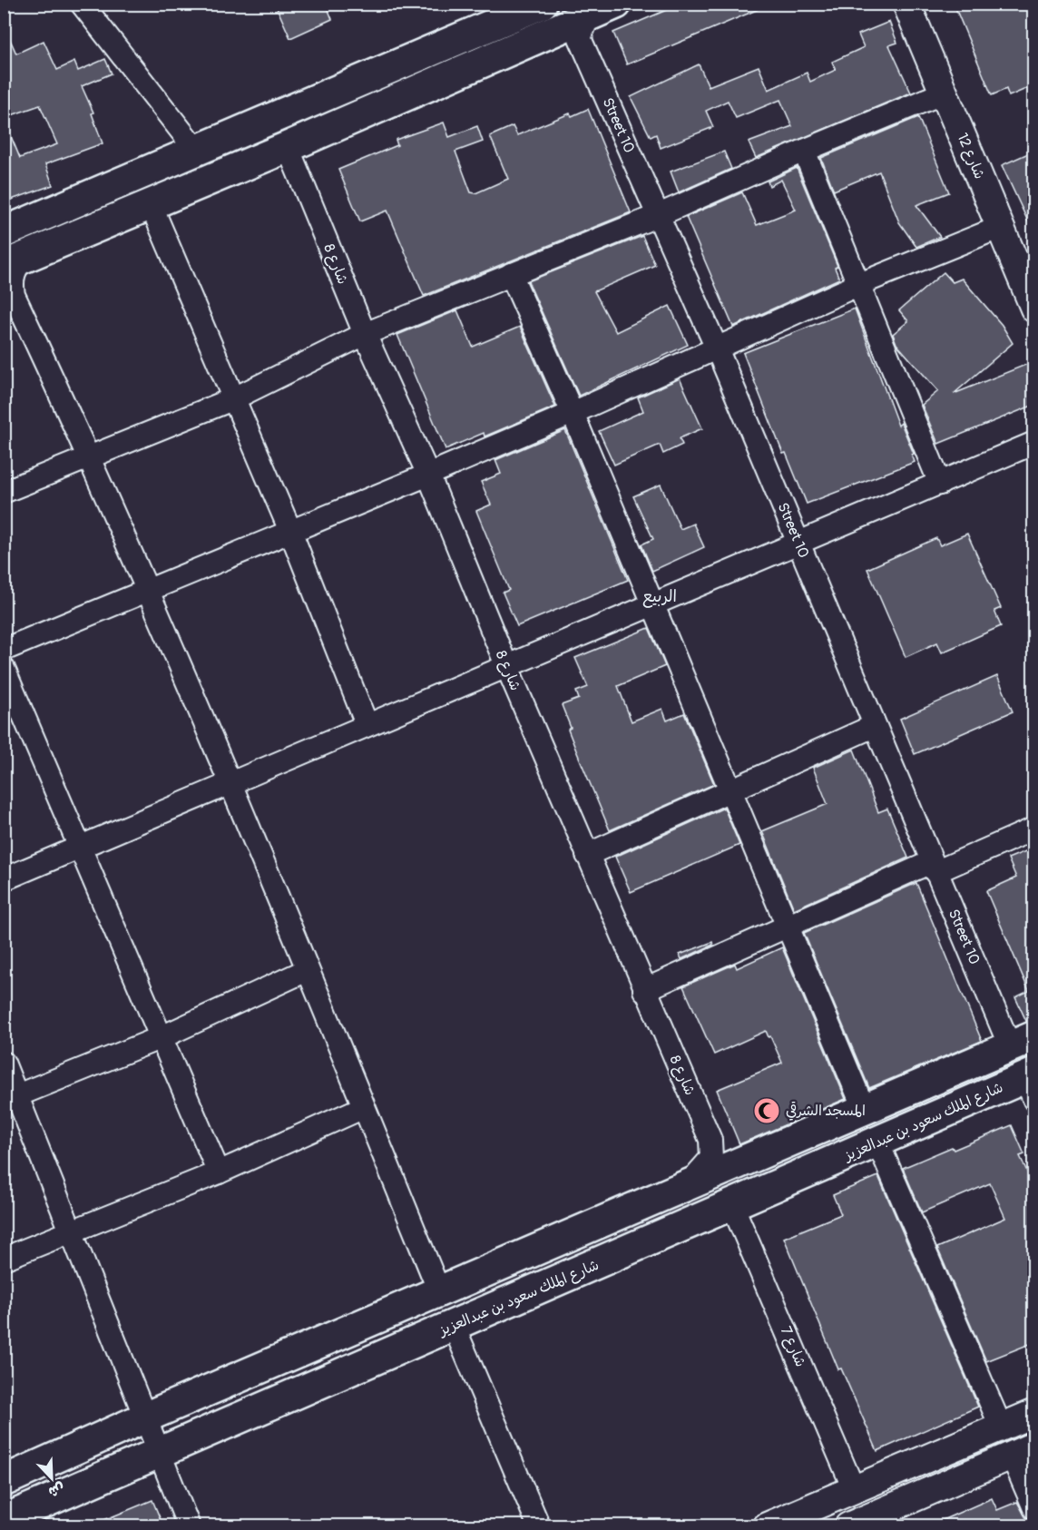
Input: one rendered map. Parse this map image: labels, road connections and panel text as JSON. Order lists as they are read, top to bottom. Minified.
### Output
{"streets":{"main road":["شارع الملك سعود بن عبدالعزيز"],"street":["Street 10","شارع 12","شارع 8","شارع 7"]},"crossings":[["شارع الملك سعود بن عبدالعزيز","شارع 7"]],"districts":["الربيع"],"places":{"mosque":["المسجد الشرقي"]},"north":"bottom right"}
